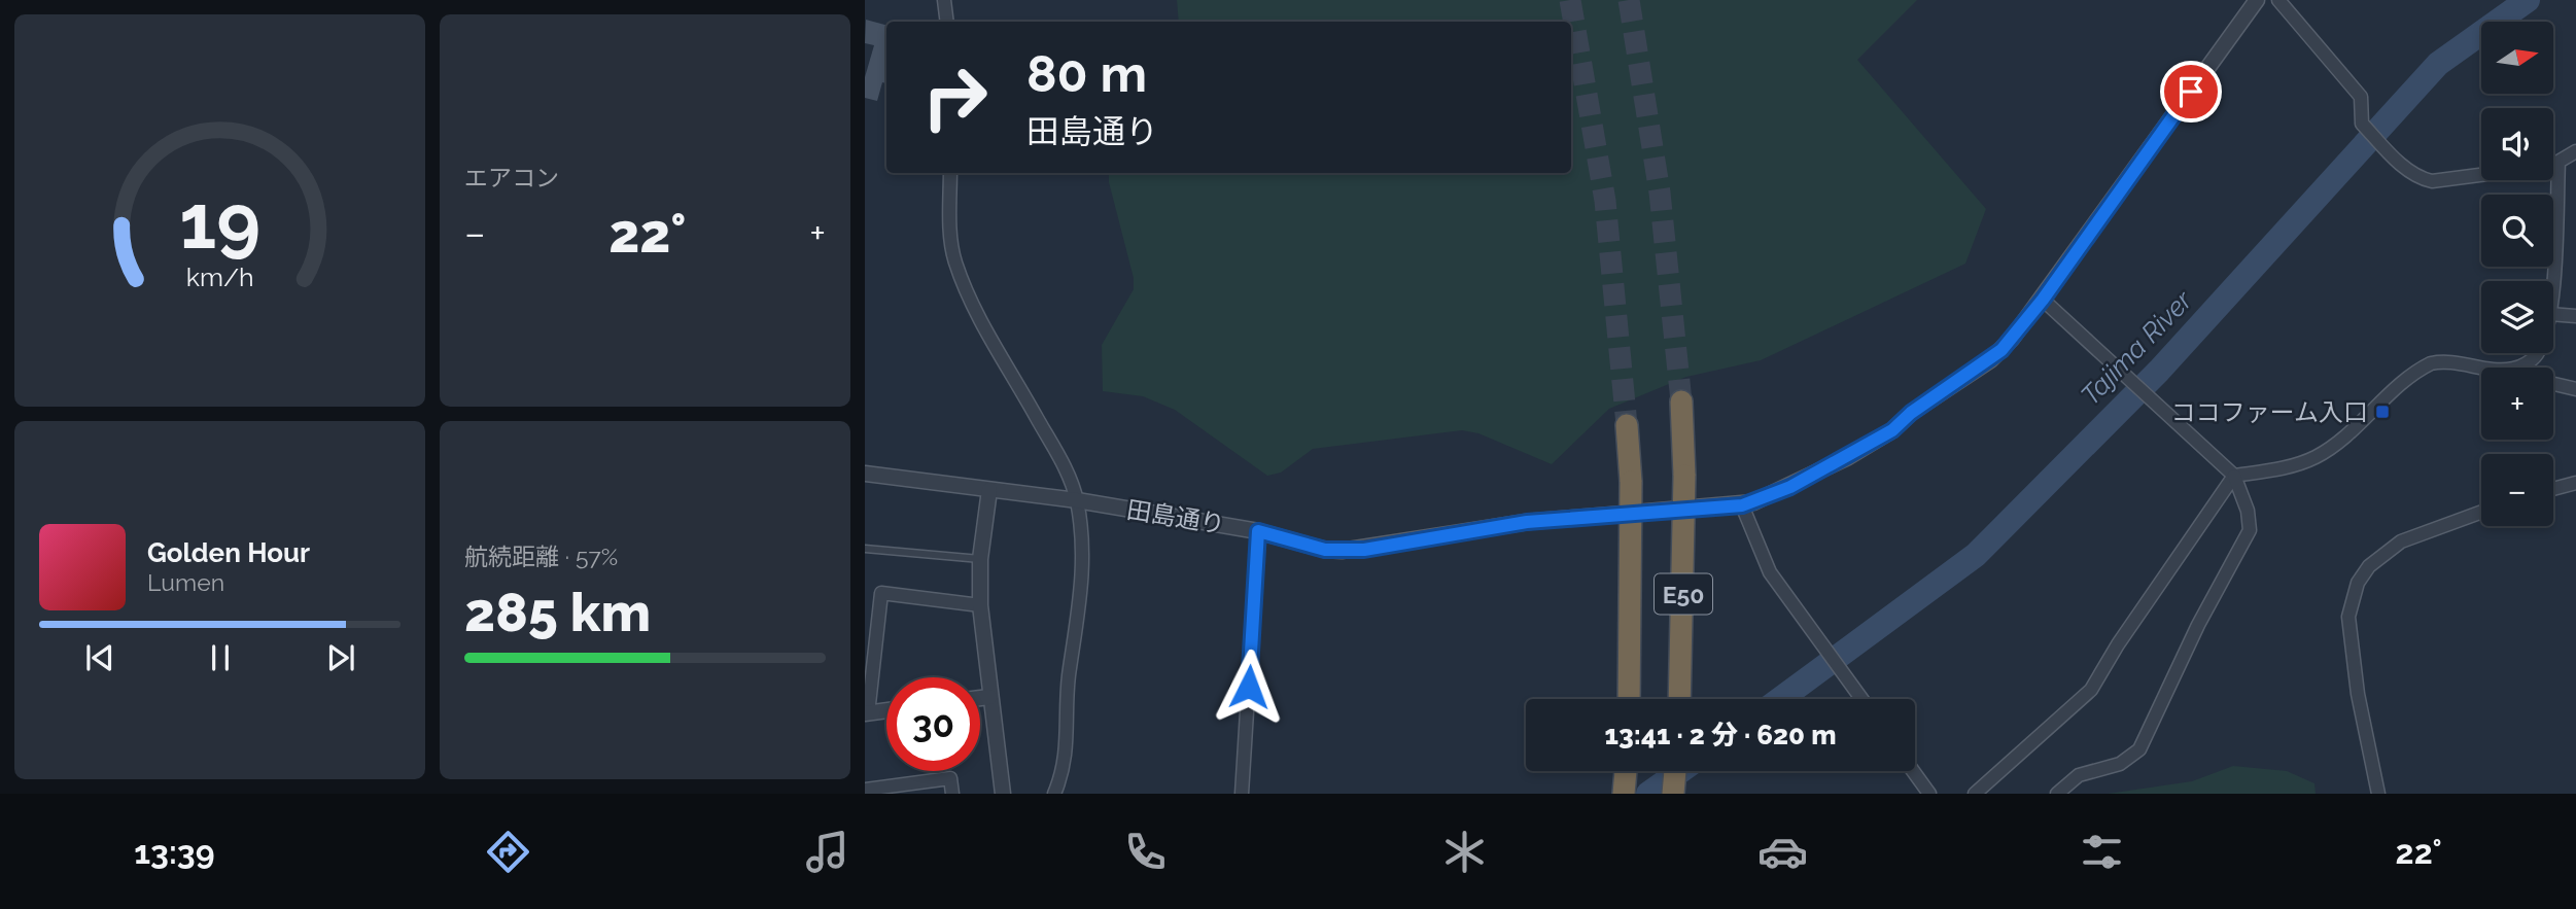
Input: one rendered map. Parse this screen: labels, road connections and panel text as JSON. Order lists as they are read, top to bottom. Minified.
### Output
{"streets":{"highway":["E50"],"street":["田島通り"]},"water":["Tajima River"],"places":{"transit":["ココファーム入口"]},"north":"right","page":{"tile":["エアコン",["航続距離 · 57%","285 km"]],"map_buttons":["+","−"],"turn":["80 m","田島通り"],"heat":["−","22°","+"],"song":["Golden Hour","Lumen"],"limit":"30","trip":"13:41 · 2 分 · 620 m","tabs":["13:39","22°"],"gauge":["19","km/h"]}}
